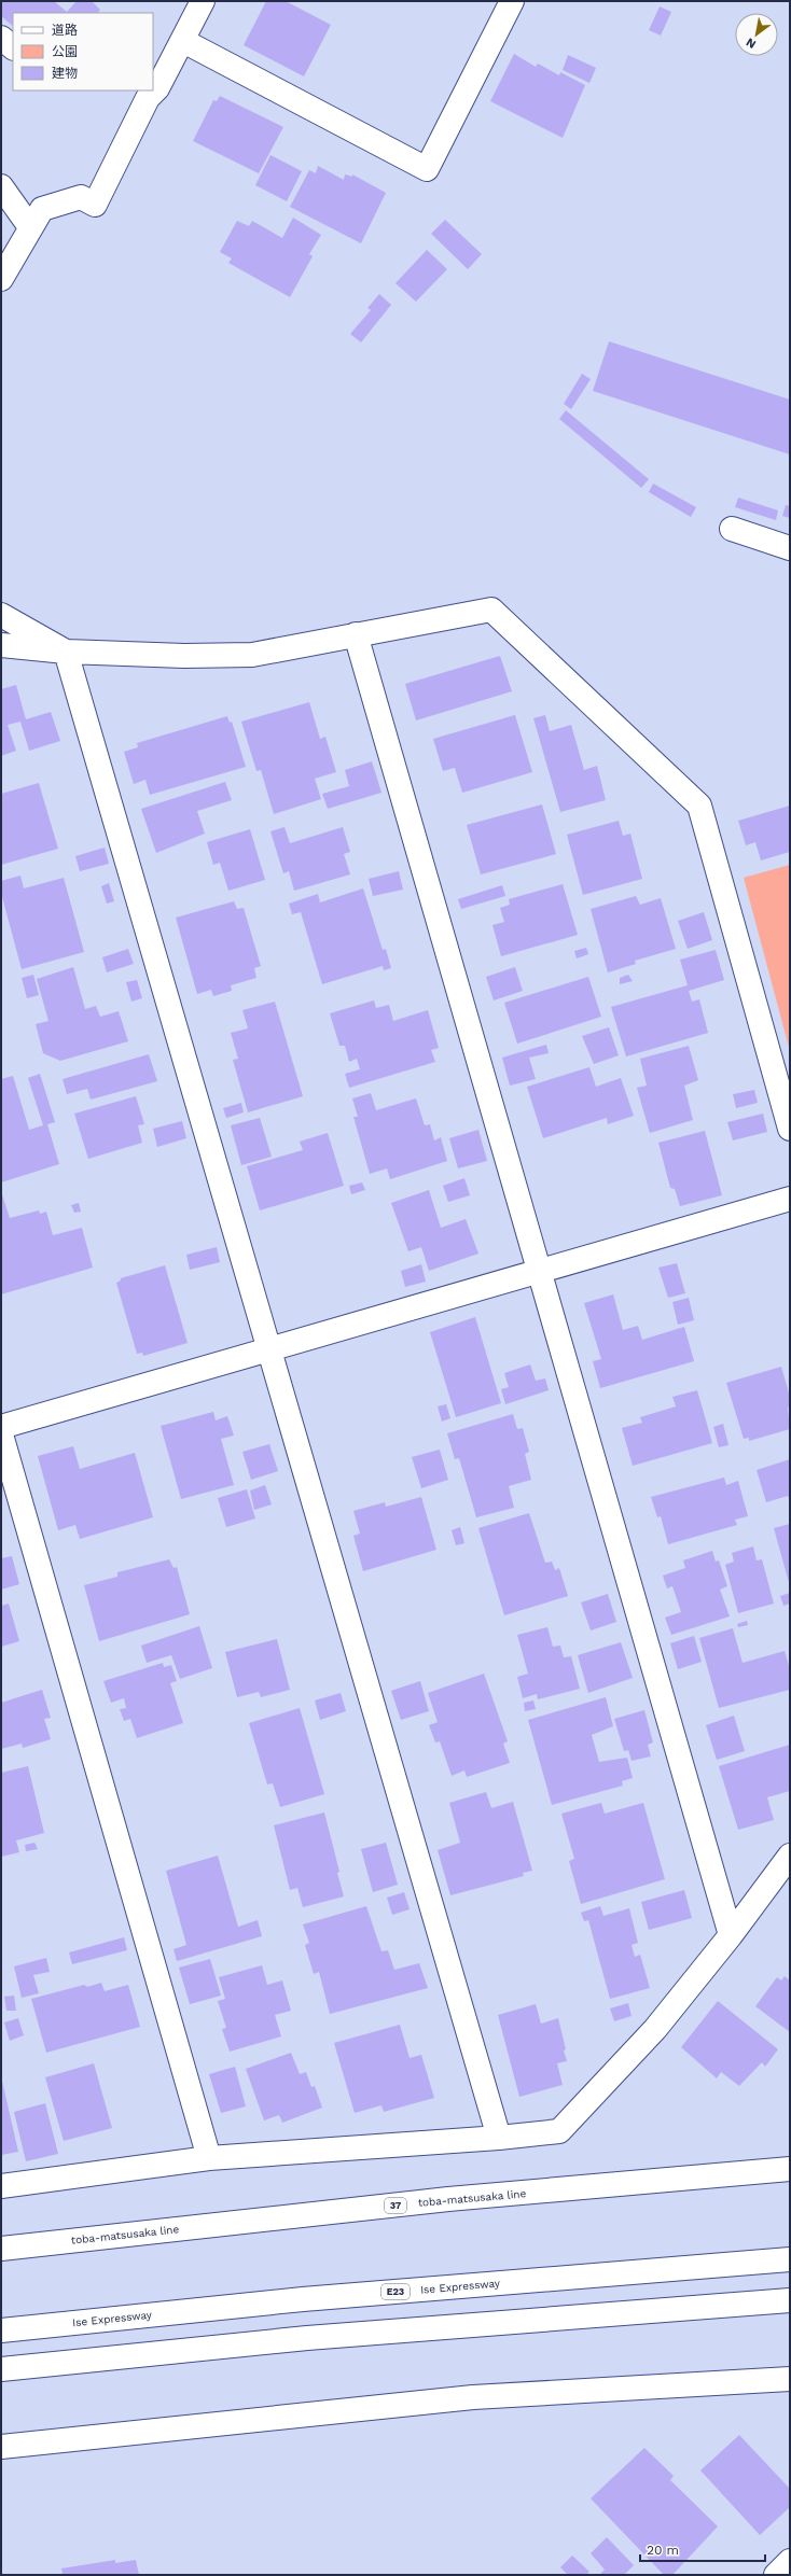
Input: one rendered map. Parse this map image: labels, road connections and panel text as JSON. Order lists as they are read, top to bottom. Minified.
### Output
{"streets":{"main road":["toba-matsusaka line","37","Ise Expressway","E23"]},"legend":["道路","公園","建物"],"scale_bar":"20 m","north":"bottom left"}
